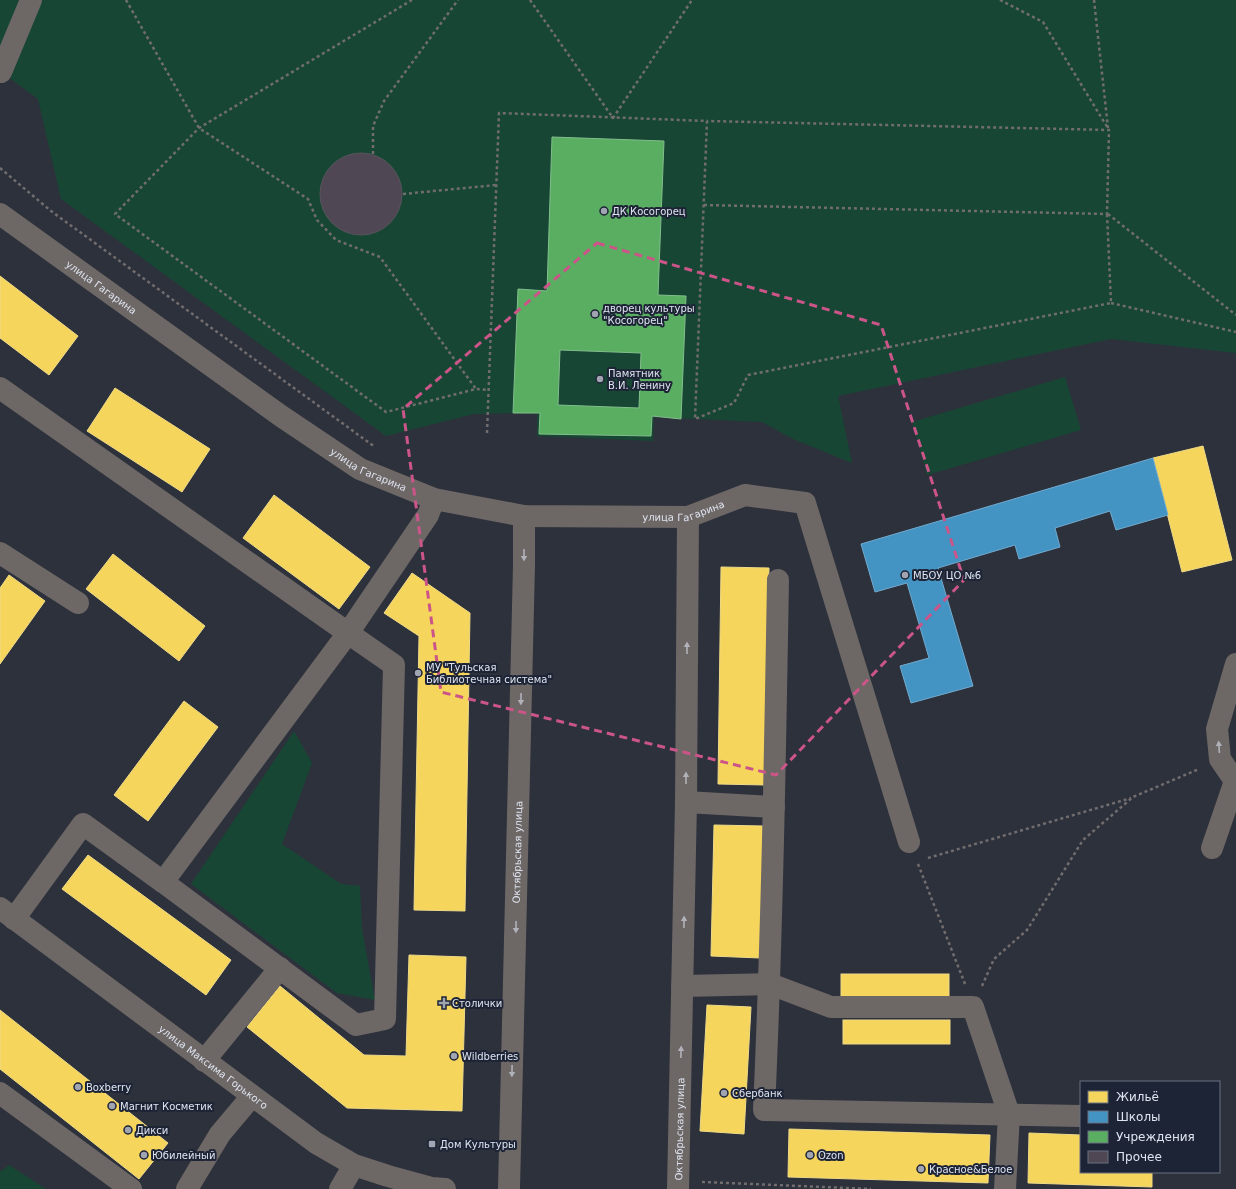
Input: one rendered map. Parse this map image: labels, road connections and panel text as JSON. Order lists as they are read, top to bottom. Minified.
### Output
{"streets":{"street":["улица Гагарина","Октябрьская улица","улица Максима Горького"]},"crossings":[["улица Гагарина","Октябрьская улица"]],"places":{"other":["ДК Косогорец","дворец культуры \"Косогорец\"","Памятник В.И. Ленину","МБОУ ЦО №6","МУ \"Тульская Библиотечная система\"","Wildberries","Boxberry","Сбербанк","Магнит Косметик","Дикси","Юбилейный","Ozon","Красное&Белое"],"health":["Столички"],"transit":["Дом Культуры"]},"legend":["Жильё","Школы","Учреждения","Прочее"]}
